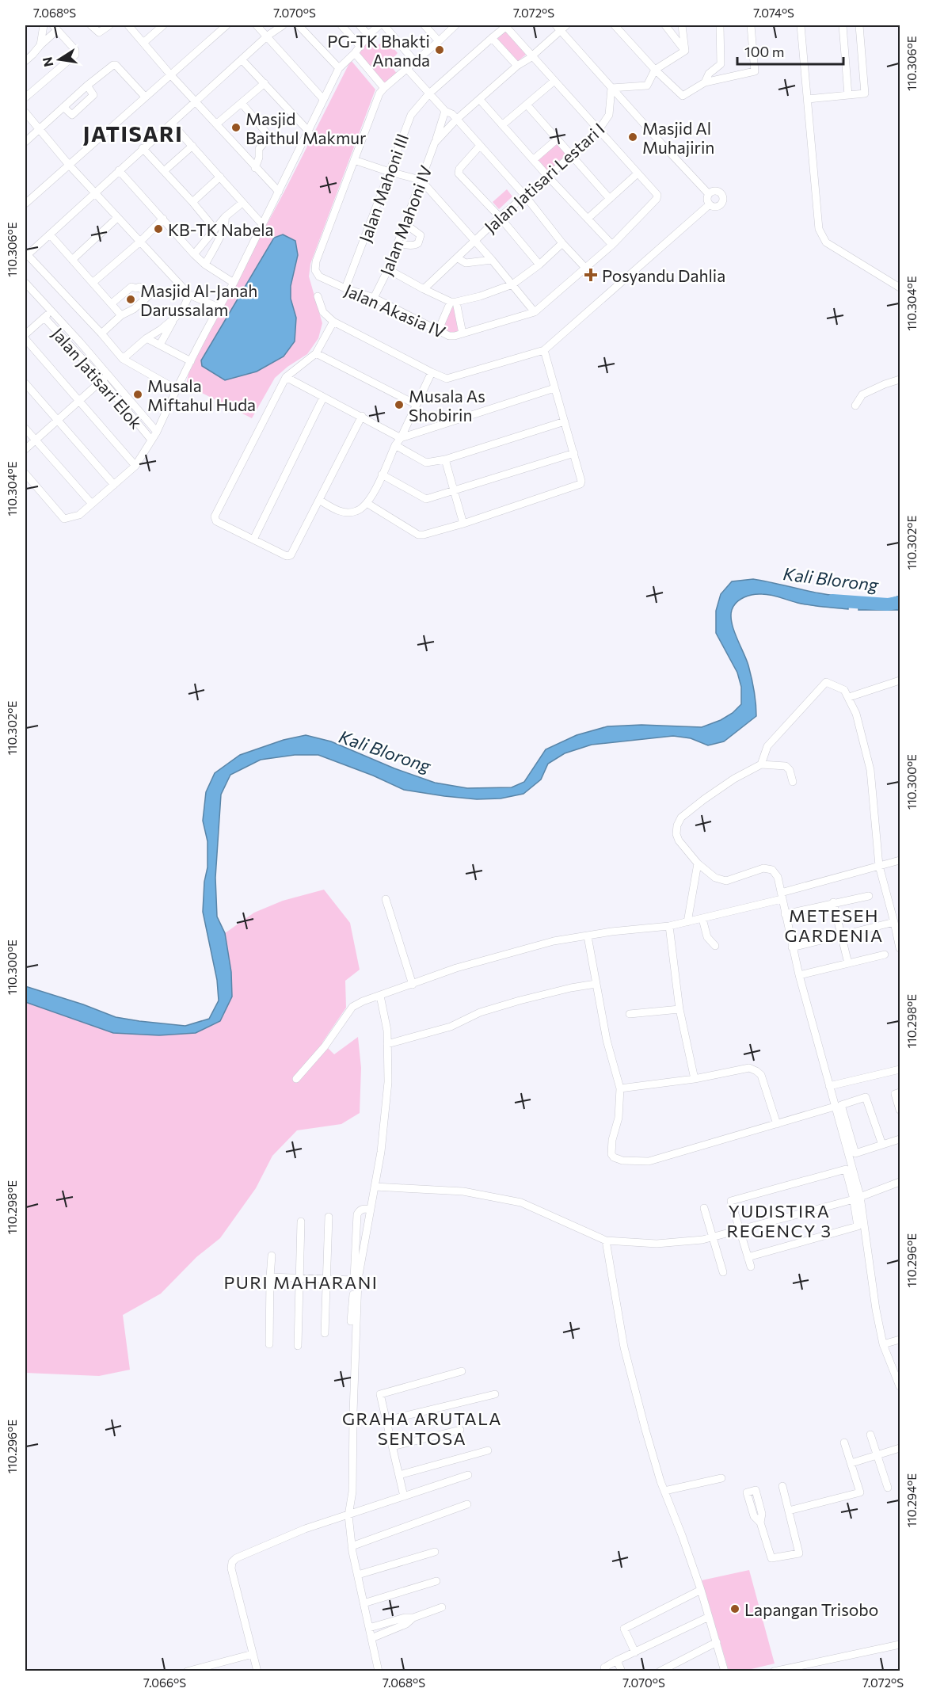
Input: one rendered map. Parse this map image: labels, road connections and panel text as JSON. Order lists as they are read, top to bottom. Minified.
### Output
{"streets":{"street":["Jalan Jatisari Lestari I","Jalan Mahoni III","Jalan Mahoni IV","Jalan Akasia IV","Jalan Jatisari Elok"]},"crossings":[["Jalan Mahoni III","Jalan Akasia IV"],["Jalan Mahoni IV","Jalan Akasia IV"]],"districts":["JATISARI","METESEH GARDENIA","YUDISTIRA REGENCY 3","PURI MAHARANI","GRAHA ARUTALA SENTOSA"],"water":["Kali Blorong"],"places":{"other":["PG-TK Bhakti Ananda","Masjid Baithul Makmur","Masjid Al Muhajirin","KB-TK Nabela","Masjid Al-Janah Darussalam","Musala Miftahul Huda","Musala As Shobirin","Lapangan Trisobo"],"health":["Posyandu Dahlia"]},"scale_bar":"100 m","north":"left","coordinates":["7.068°S","7.070°S","7.072°S","7.074°S","110.306°E","110.304°E","110.302°E","110.300°E","110.298°E","110.296°E","110.294°E","7.066°S"]}
